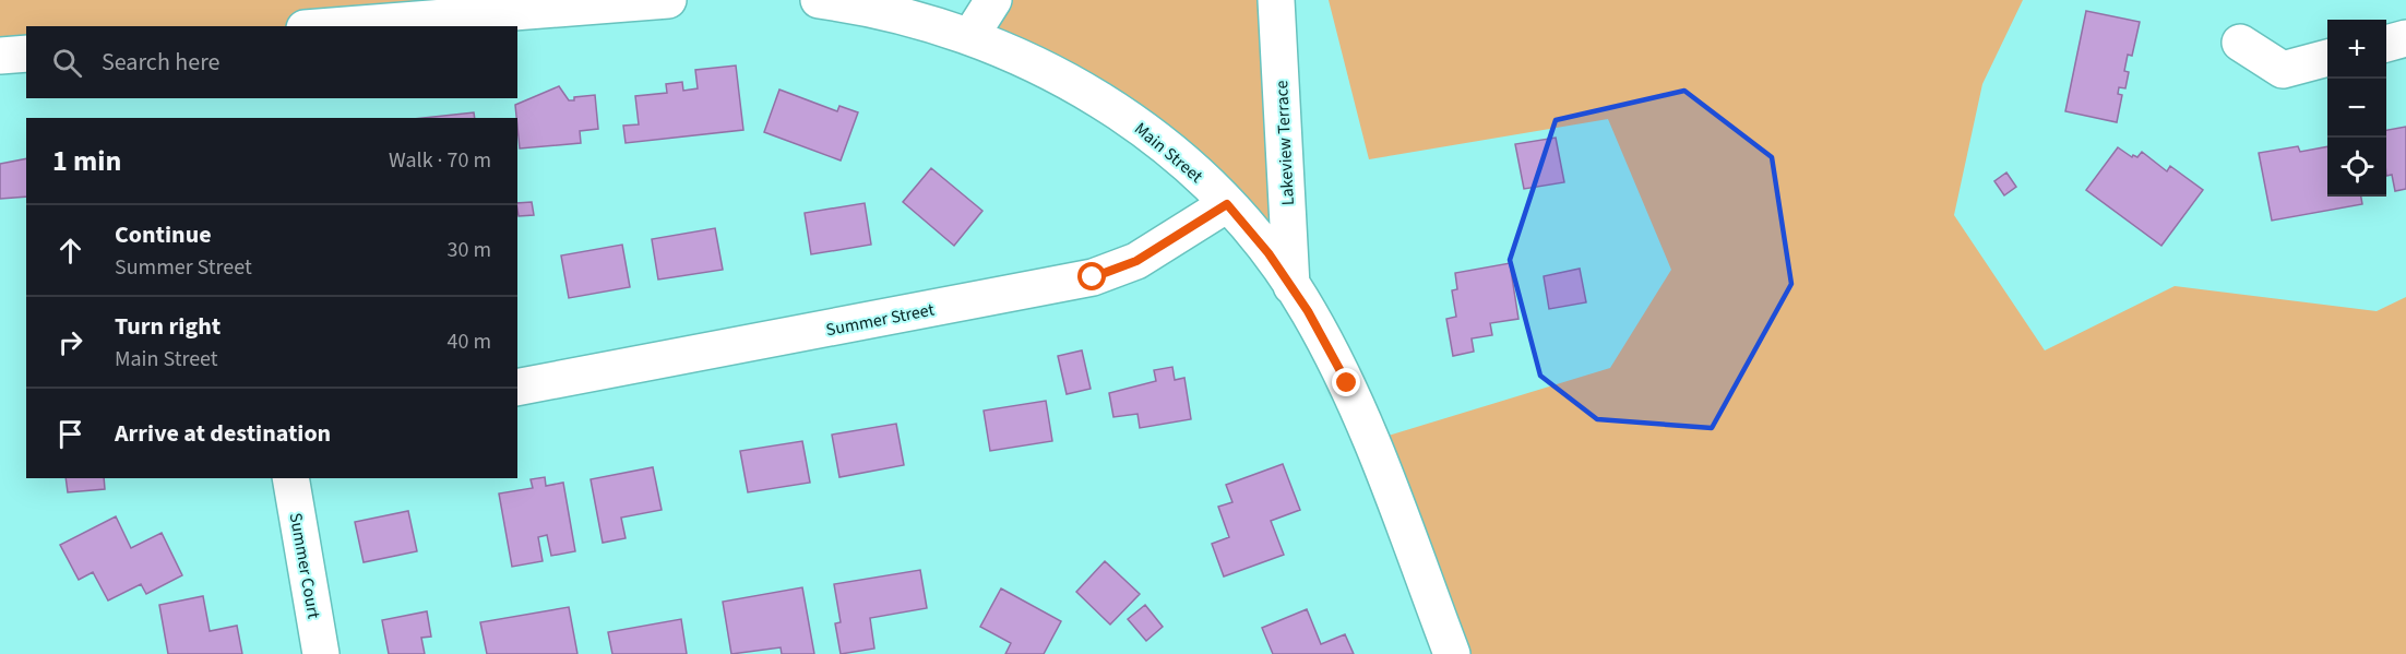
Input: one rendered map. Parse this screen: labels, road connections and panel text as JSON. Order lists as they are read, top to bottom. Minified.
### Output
{"streets":{"street":["Lakeview Terrace","Main Street","Summer Street","Summer Court"]},"crossings":[["Lakeview Terrace","Main Street"],["Main Street","Summer Street"]],"page":{"map_buttons":["+","−"],"search":"Search here","heading":["1 min","Walk · 70 m"],"list":[["Continue","Summer Street","30 m"],["Turn right","Main Street","40 m"],"Arrive at destination"]}}
